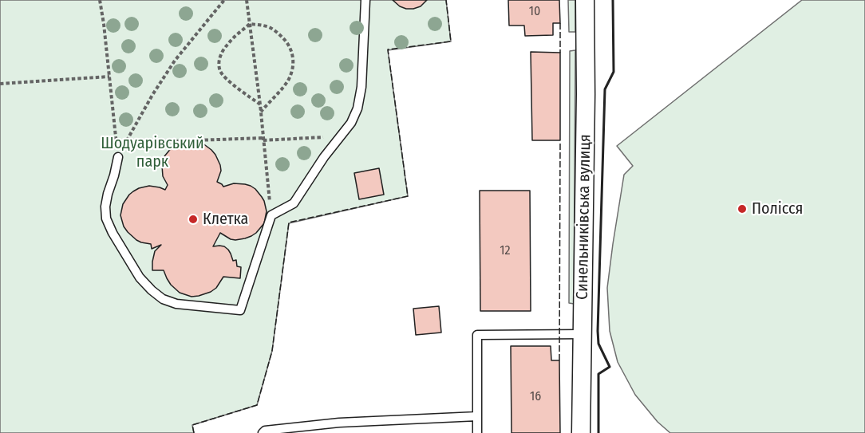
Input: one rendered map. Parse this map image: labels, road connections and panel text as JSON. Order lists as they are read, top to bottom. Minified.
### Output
{"streets":{"street":["Синельниківська вулиця"]},"parks":["Шодуарівський парк"],"places":["Полісся","Клетка"],"house_numbers":["10","12","16"]}
